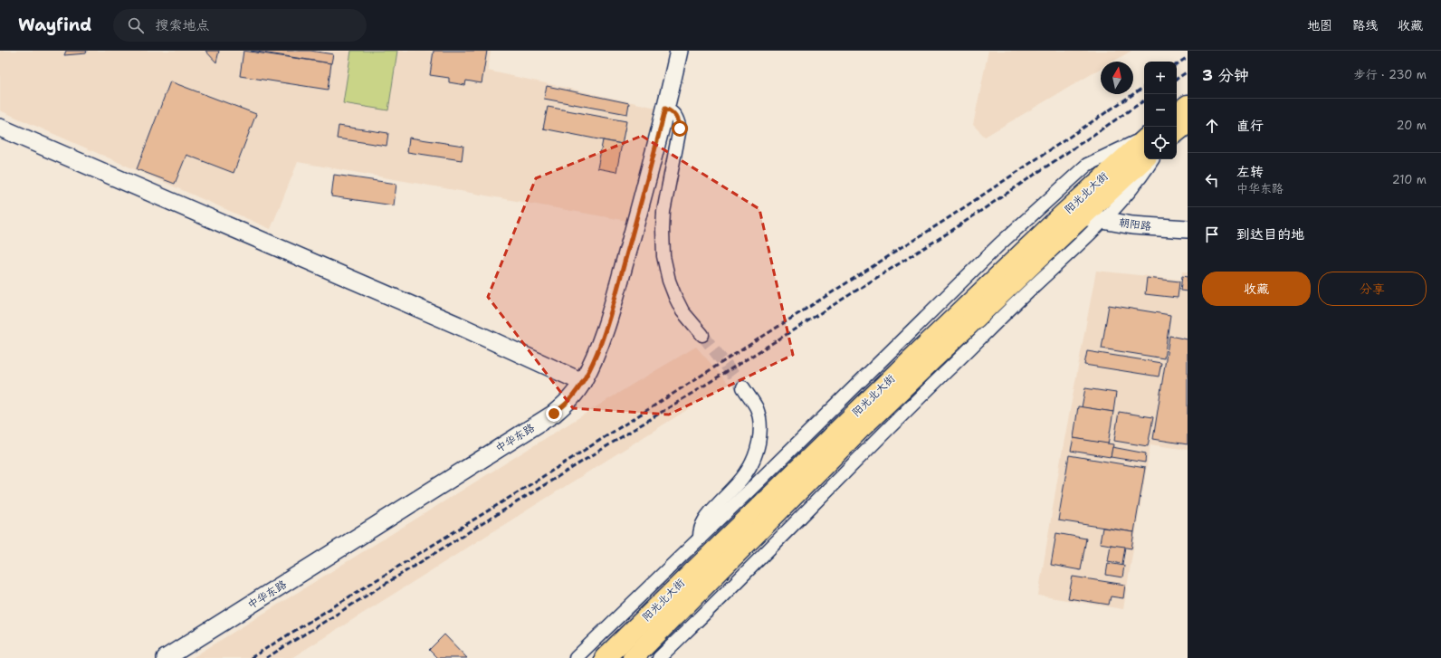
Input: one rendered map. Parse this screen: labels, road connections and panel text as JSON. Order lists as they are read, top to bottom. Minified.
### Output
{"streets":{"highway":["阳光北大街"],"street":["朝阳路","中华东路"]},"crossings":[["阳光北大街","朝阳路"]],"north":"top","page":{"header":"Wayfind","search":"搜索地点","nav":["地图","路线","收藏"],"heading":["3 分钟","步行 · 230 m"],"map_buttons":["+","−"],"list":[["直行","20 m"],["左转","中华东路","210 m"],"到达目的地"],"buttons":["收藏","分享"]}}
